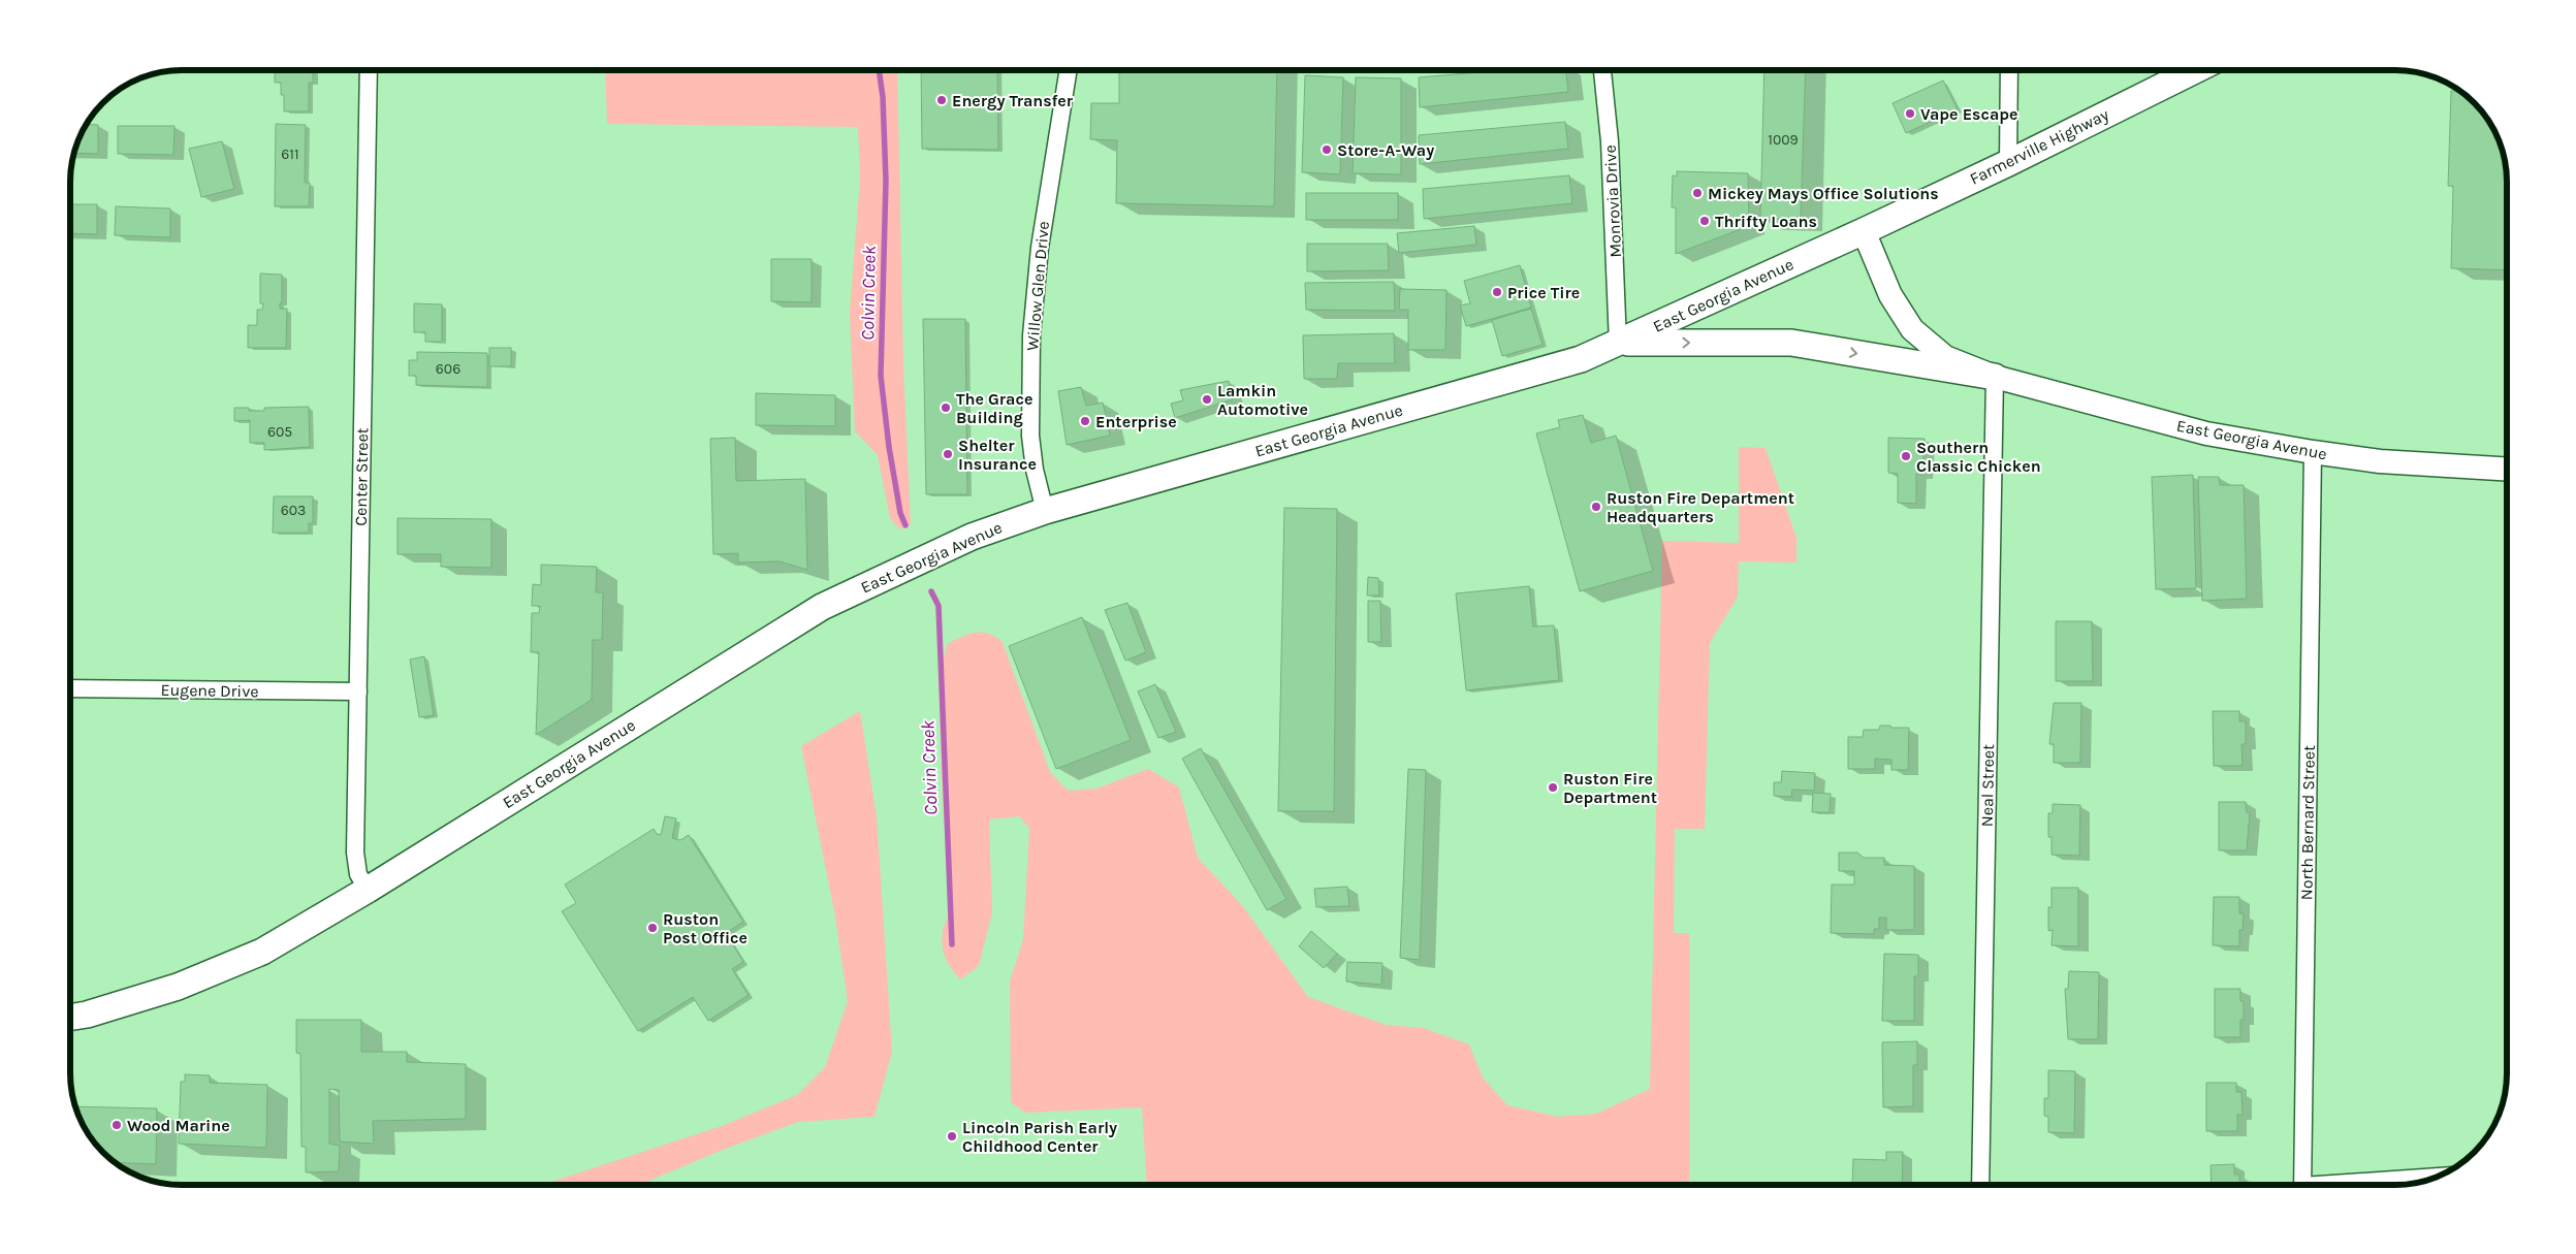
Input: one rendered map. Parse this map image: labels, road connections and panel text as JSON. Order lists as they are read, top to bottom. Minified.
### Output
{"streets":{"main road":["Farmerville Highway","East Georgia Avenue"],"street":["Monrovia Drive","Willow Glen Drive","Center Street","Eugene Drive","Neal Street","North Bernard Street"]},"crossings":[["Farmerville Highway","East Georgia Avenue"],["Monrovia Drive","East Georgia Avenue"],["Willow Glen Drive","East Georgia Avenue"],["East Georgia Avenue","Center Street"],["East Georgia Avenue","Neal Street"],["East Georgia Avenue","North Bernard Street"],["Center Street","Eugene Drive"]],"water":["Colvin Creek"],"places":["Energy Transfer","Vape Escape","Store-A-Way","Mickey Mays Office Solutions","Thrifty Loans","Price Tire","Lamkin Automotive","The Grace Building","Enterprise","Shelter Insurance","Southern Classic Chicken","Ruston Fire Department Headquarters","Ruston Fire Department","Ruston Post Office","Wood Marine","Lincoln Parish Early Childhood Center"],"house_numbers":["1009","611","606","605","603"]}
